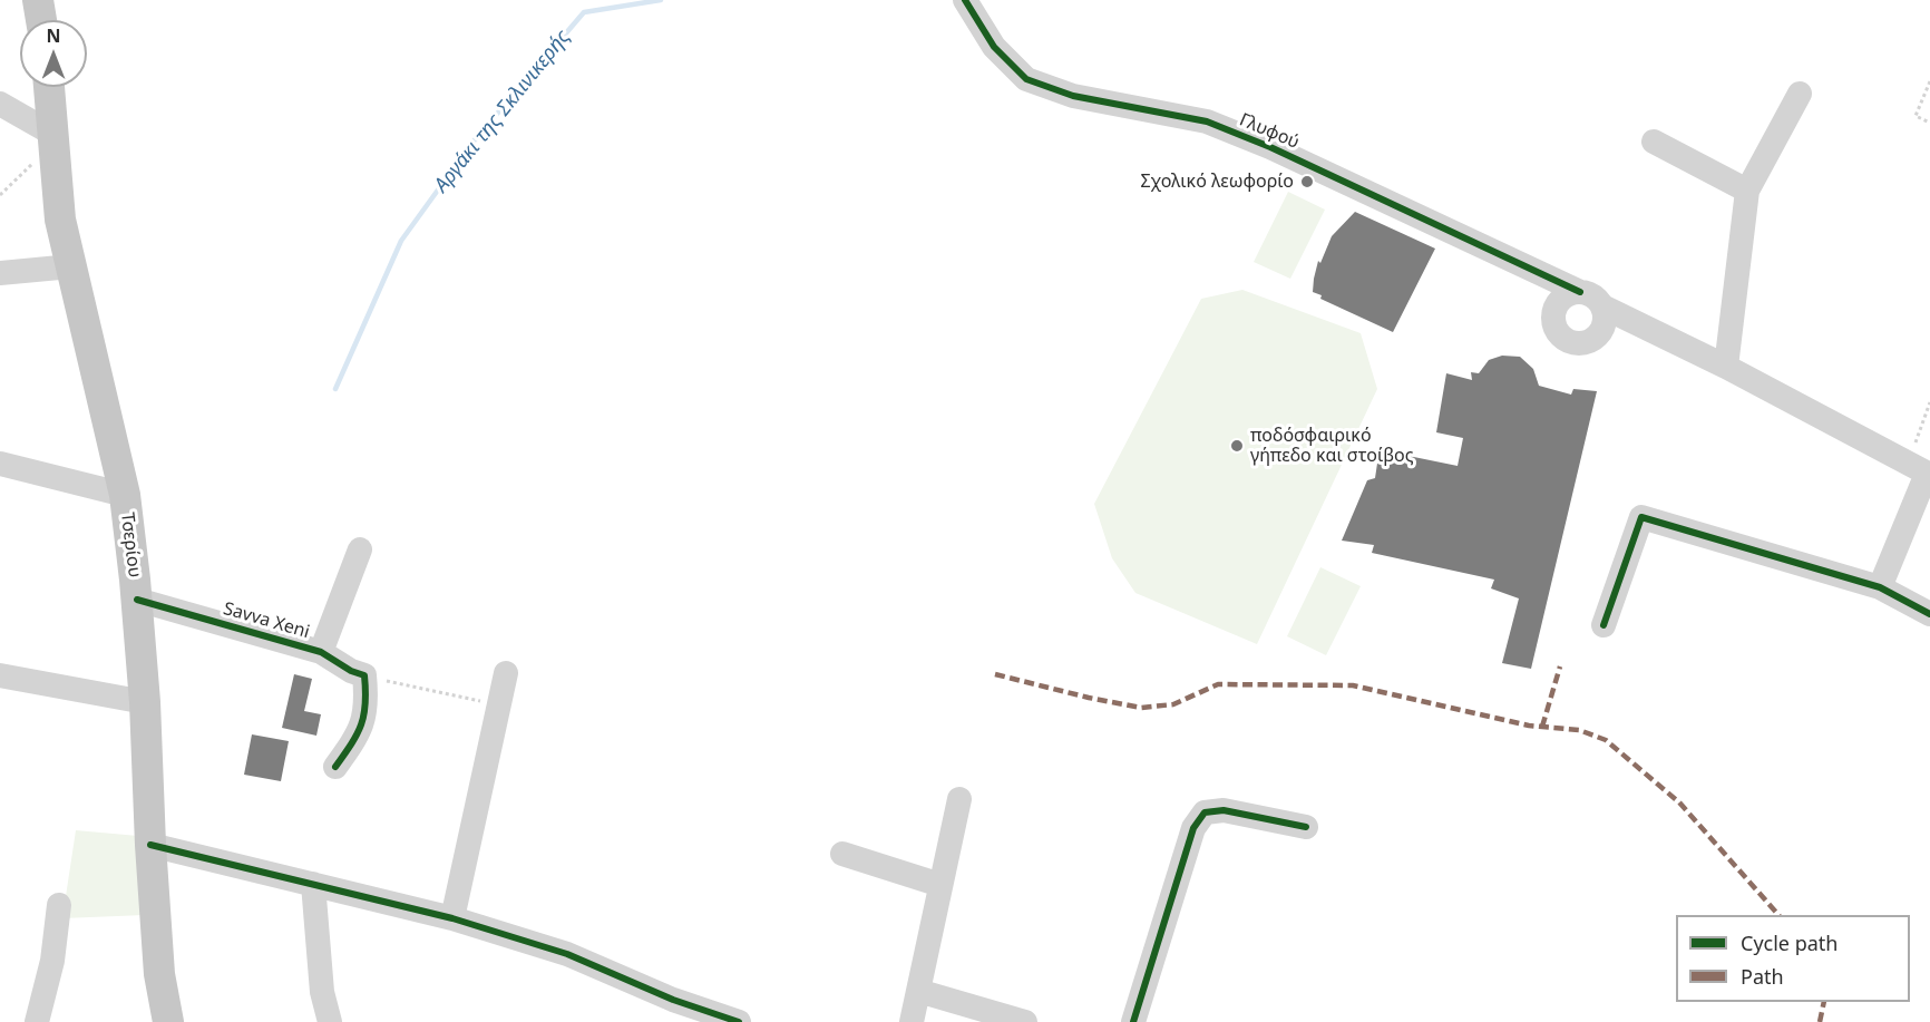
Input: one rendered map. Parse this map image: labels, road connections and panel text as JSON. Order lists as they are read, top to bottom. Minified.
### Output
{"streets":{"main road":["Τσερίου"],"street":["Γλυφού","Savva Xeni"]},"crossings":[["Τσερίου","Savva Xeni"]],"water":["Αργάκι της Σκλινικερής"],"places":["Σχολικό λεωφορίο","ποδόσφαιρικό γήπεδο και στοίβος"],"legend":["Cycle path","Path"],"north":"top"}
